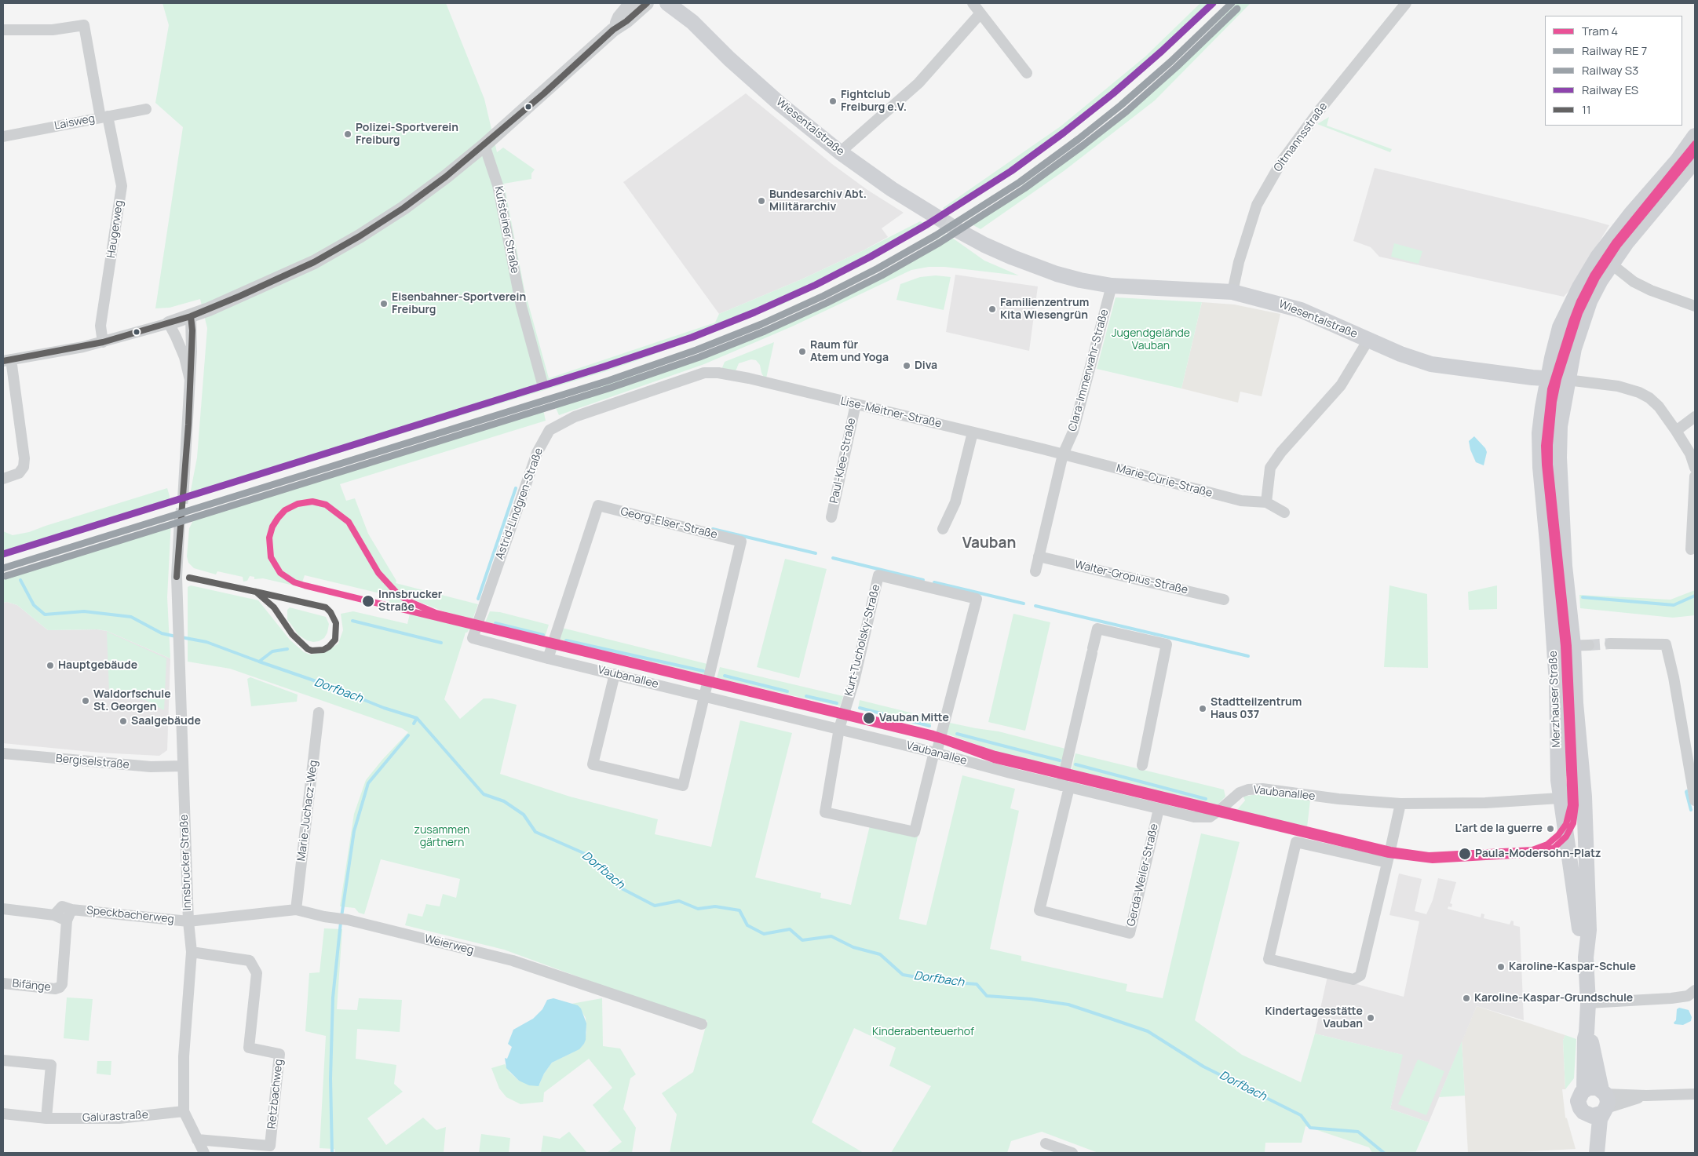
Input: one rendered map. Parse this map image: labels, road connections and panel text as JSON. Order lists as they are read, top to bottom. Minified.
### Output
{"streets":{"main road":["Wiesentalstraße","Merzhauser Straße"],"street":["Laisweg","Oltmannsstraße","Haugerweg","Kufsteiner Straße","Clara-Immerwahr-Straße","Lise-Meitner-Straße","Paul-Klee-Straße","Marie-Curie-Straße","Astrid-Lindgren-Straße","Georg-Elser-Straße","Walter-Gropius-Straße","Kurt-Tucholsky-Straße","Vaubanallee","Bergiselstraße","Marie-Juchacz-Weg","Innsbrucker Straße","Gerda-Weiler-Straße","Speckbacherweg","Weierweg","Bifänge","Retzbachweg","Galurastraße"]},"crossings":[["Laisweg","Haugerweg"],["Wiesentalstraße","Oltmannsstraße"],["Wiesentalstraße","Clara-Immerwahr-Straße"],["Wiesentalstraße","Merzhauser Straße"],["Clara-Immerwahr-Straße","Lise-Meitner-Straße"],["Clara-Immerwahr-Straße","Marie-Curie-Straße"],["Lise-Meitner-Straße","Paul-Klee-Straße"],["Lise-Meitner-Straße","Marie-Curie-Straße"],["Lise-Meitner-Straße","Astrid-Lindgren-Straße"],["Astrid-Lindgren-Straße","Vaubanallee"],["Georg-Elser-Straße","Vaubanallee"],["Kurt-Tucholsky-Straße","Vaubanallee"],["Vaubanallee","Merzhauser Straße"],["Vaubanallee","Gerda-Weiler-Straße"],["Bergiselstraße","Innsbrucker Straße"],["Marie-Juchacz-Weg","Weierweg"],["Innsbrucker Straße","Speckbacherweg"],["Innsbrucker Straße","Weierweg"],["Innsbrucker Straße","Retzbachweg"],["Innsbrucker Straße","Galurastraße"],["Speckbacherweg","Weierweg"],["Speckbacherweg","Bifänge"]],"districts":["Vauban"],"water":["Dorfbach"],"parks":["Jugendgelände Vauban","zusammen gärtnern","Kinderabenteuerhof"],"places":["Fightclub Freiburg e.V.","Polizei-Sportverein Freiburg","Bundesarchiv Abt. Militärarchiv","Eisenbahner-Sportverein Freiburg","Familienzentrum Kita Wiesengrün","Raum für Atem und Yoga","Diva","Innsbrucker Straße","Hauptgebäude","Waldorfschule St. Georgen","Stadtteilzentrum Haus 037","Vauban Mitte","Saalgebäude","L'art de la guerre","Paula-Modersohn-Platz","Karoline-Kaspar-Schule","Karoline-Kaspar-Grundschule","Kindertagesstätte Vauban"],"lines":["rail line ES","transit line 11","rail line S3","tram line 4"],"legend":["Tram 4","Railway RE 7","Railway S3","Railway ES","11"]}
